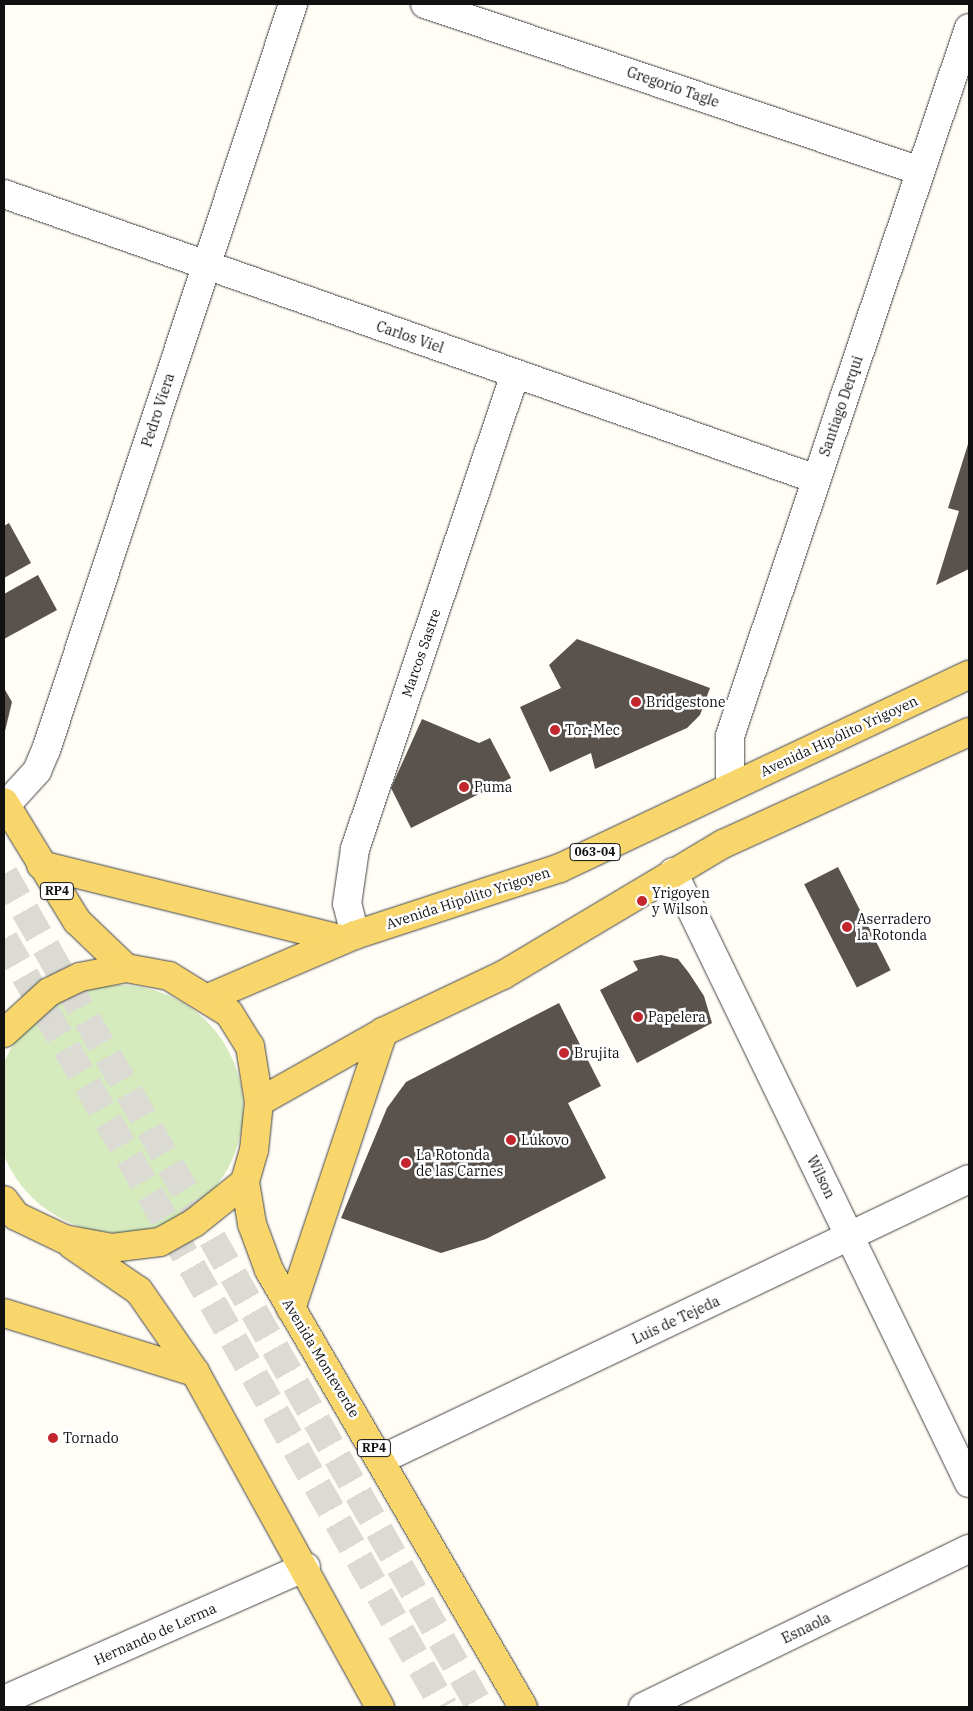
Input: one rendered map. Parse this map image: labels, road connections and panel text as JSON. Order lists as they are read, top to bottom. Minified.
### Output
{"streets":{"main road":["Avenida Hipólito Yrigoyen","063-04","RP4","Avenida Monteverde"],"street":["Gregorio Tagle","Carlos Viel","Santiago Derqui","Pedro Viera","Marcos Sastre","Wilson","Luis de Tejeda","Esnaola","Hernando de Lerma"]},"crossings":[["Gregorio Tagle","Santiago Derqui"],["Carlos Viel","Santiago Derqui"],["Carlos Viel","Pedro Viera"],["Carlos Viel","Marcos Sastre"],["Santiago Derqui","Avenida Hipólito Yrigoyen"],["Pedro Viera","RP4"],["Marcos Sastre","Avenida Hipólito Yrigoyen"],["Avenida Hipólito Yrigoyen","RP4"],["RP4","Avenida Monteverde"],["Wilson","Luis de Tejeda"],["Luis de Tejeda","Avenida Monteverde"]],"places":["Bridgestone","Tor-Mec","Puma","Yrigoyen y Wilson","Aserradero la Rotonda","Papelera","Brujita","Lúkovo","La Rotonda de las Carnes","Tornado"]}
